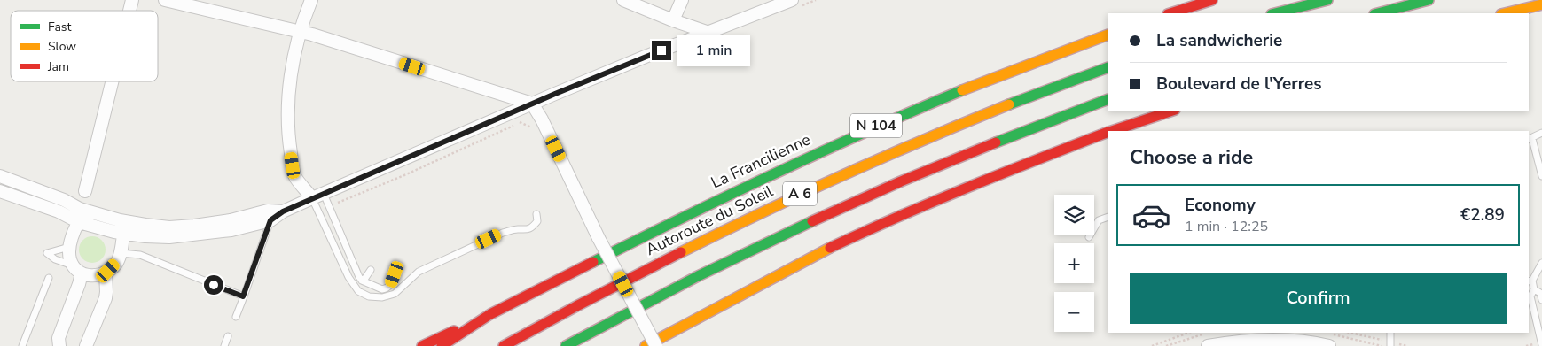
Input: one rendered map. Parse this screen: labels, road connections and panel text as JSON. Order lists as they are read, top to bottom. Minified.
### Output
{"streets":{"highway":["N 104","La Francilienne","A 6","Autoroute du Soleil"]},"legend":["Fast","Slow","Jam"],"page":{"banner":["La sandwicherie","Boulevard de l'Yerres"],"bubble":"1 min","heading":"Choose a ride","list":[{"name":"Economy","note":"1 min · 12:25","value":"€2.89"}],"map_buttons":["+","−"],"buttons":"Confirm"}}
